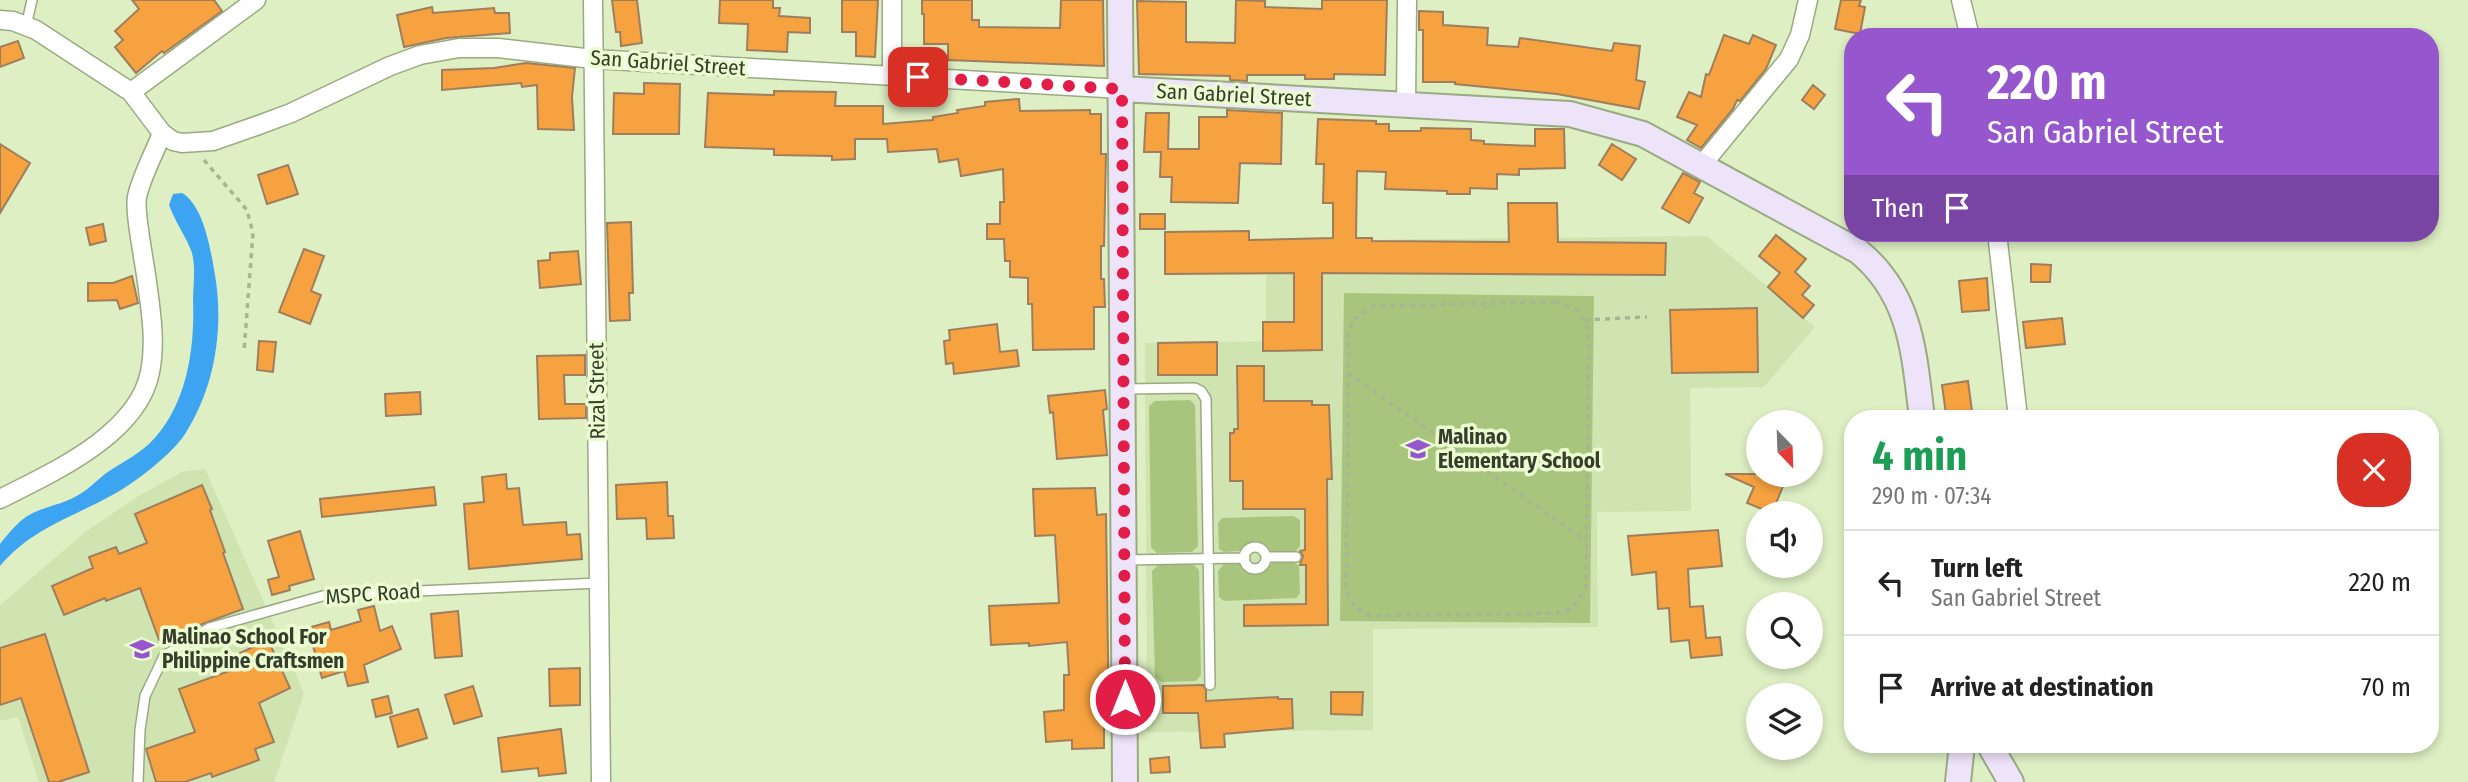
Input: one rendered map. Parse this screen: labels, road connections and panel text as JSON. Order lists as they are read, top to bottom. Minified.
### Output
{"streets":{"street":["San Gabriel Street","Rizal Street"],"lane":["MSPC Road"]},"crossings":[["San Gabriel Street","Rizal Street"],["Rizal Street","MSPC Road"]],"places":{"school or university":["Malinao Elementary School","Malinao School For Philippine Craftsmen"]},"north":"bottom right","page":{"turn":["220 m","San Gabriel Street"],"then":"Then","heading":["4 min","290 m · 07:34"],"list":[{"name":"Turn left","note":"San Gabriel Street","value":"220 m"},{"name":"Arrive at destination","value":"70 m"}]}}
